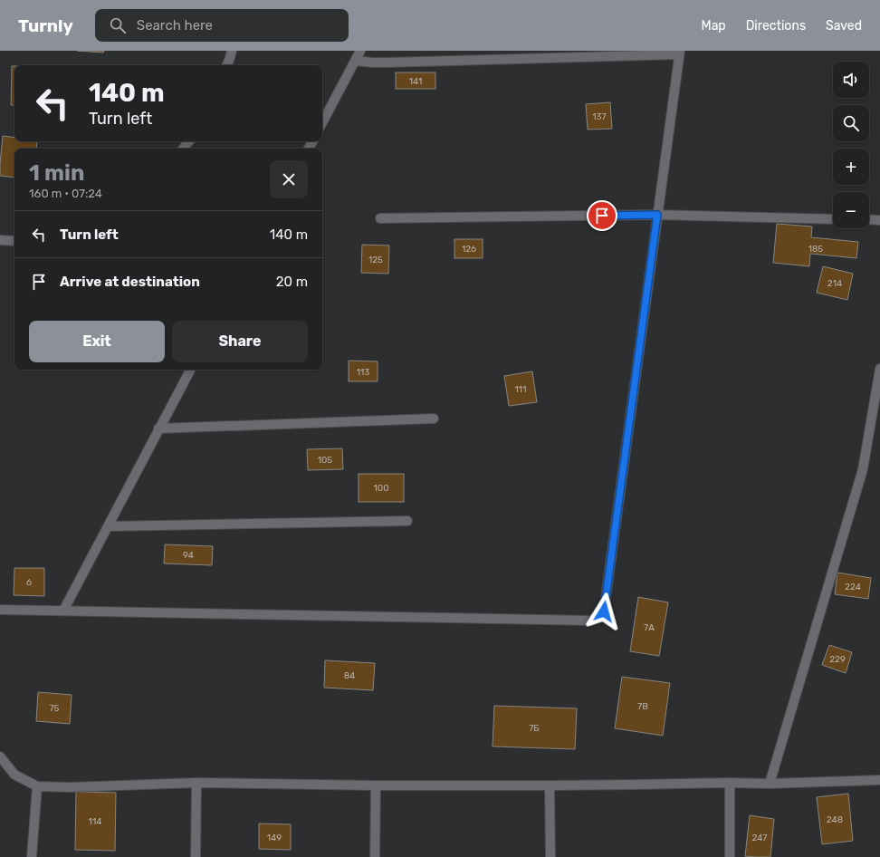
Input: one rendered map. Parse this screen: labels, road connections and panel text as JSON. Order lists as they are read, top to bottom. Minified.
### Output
{"house_numbers":["141","137","126","185","125","214","113","111","105","100","94","6","224","7А","229","84","7В","75","7Б","248","114","149","247"],"page":{"header":"Turnly","search":"Search here","nav":["Map","Directions","Saved"],"map_buttons":["+","−"],"turn":["140 m","Turn left"],"heading":["1 min","160 m · 07:24"],"list":[{"name":"Turn left","value":"140 m"},{"name":"Arrive at destination","value":"20 m"}],"buttons":["Exit","Share"]}}
